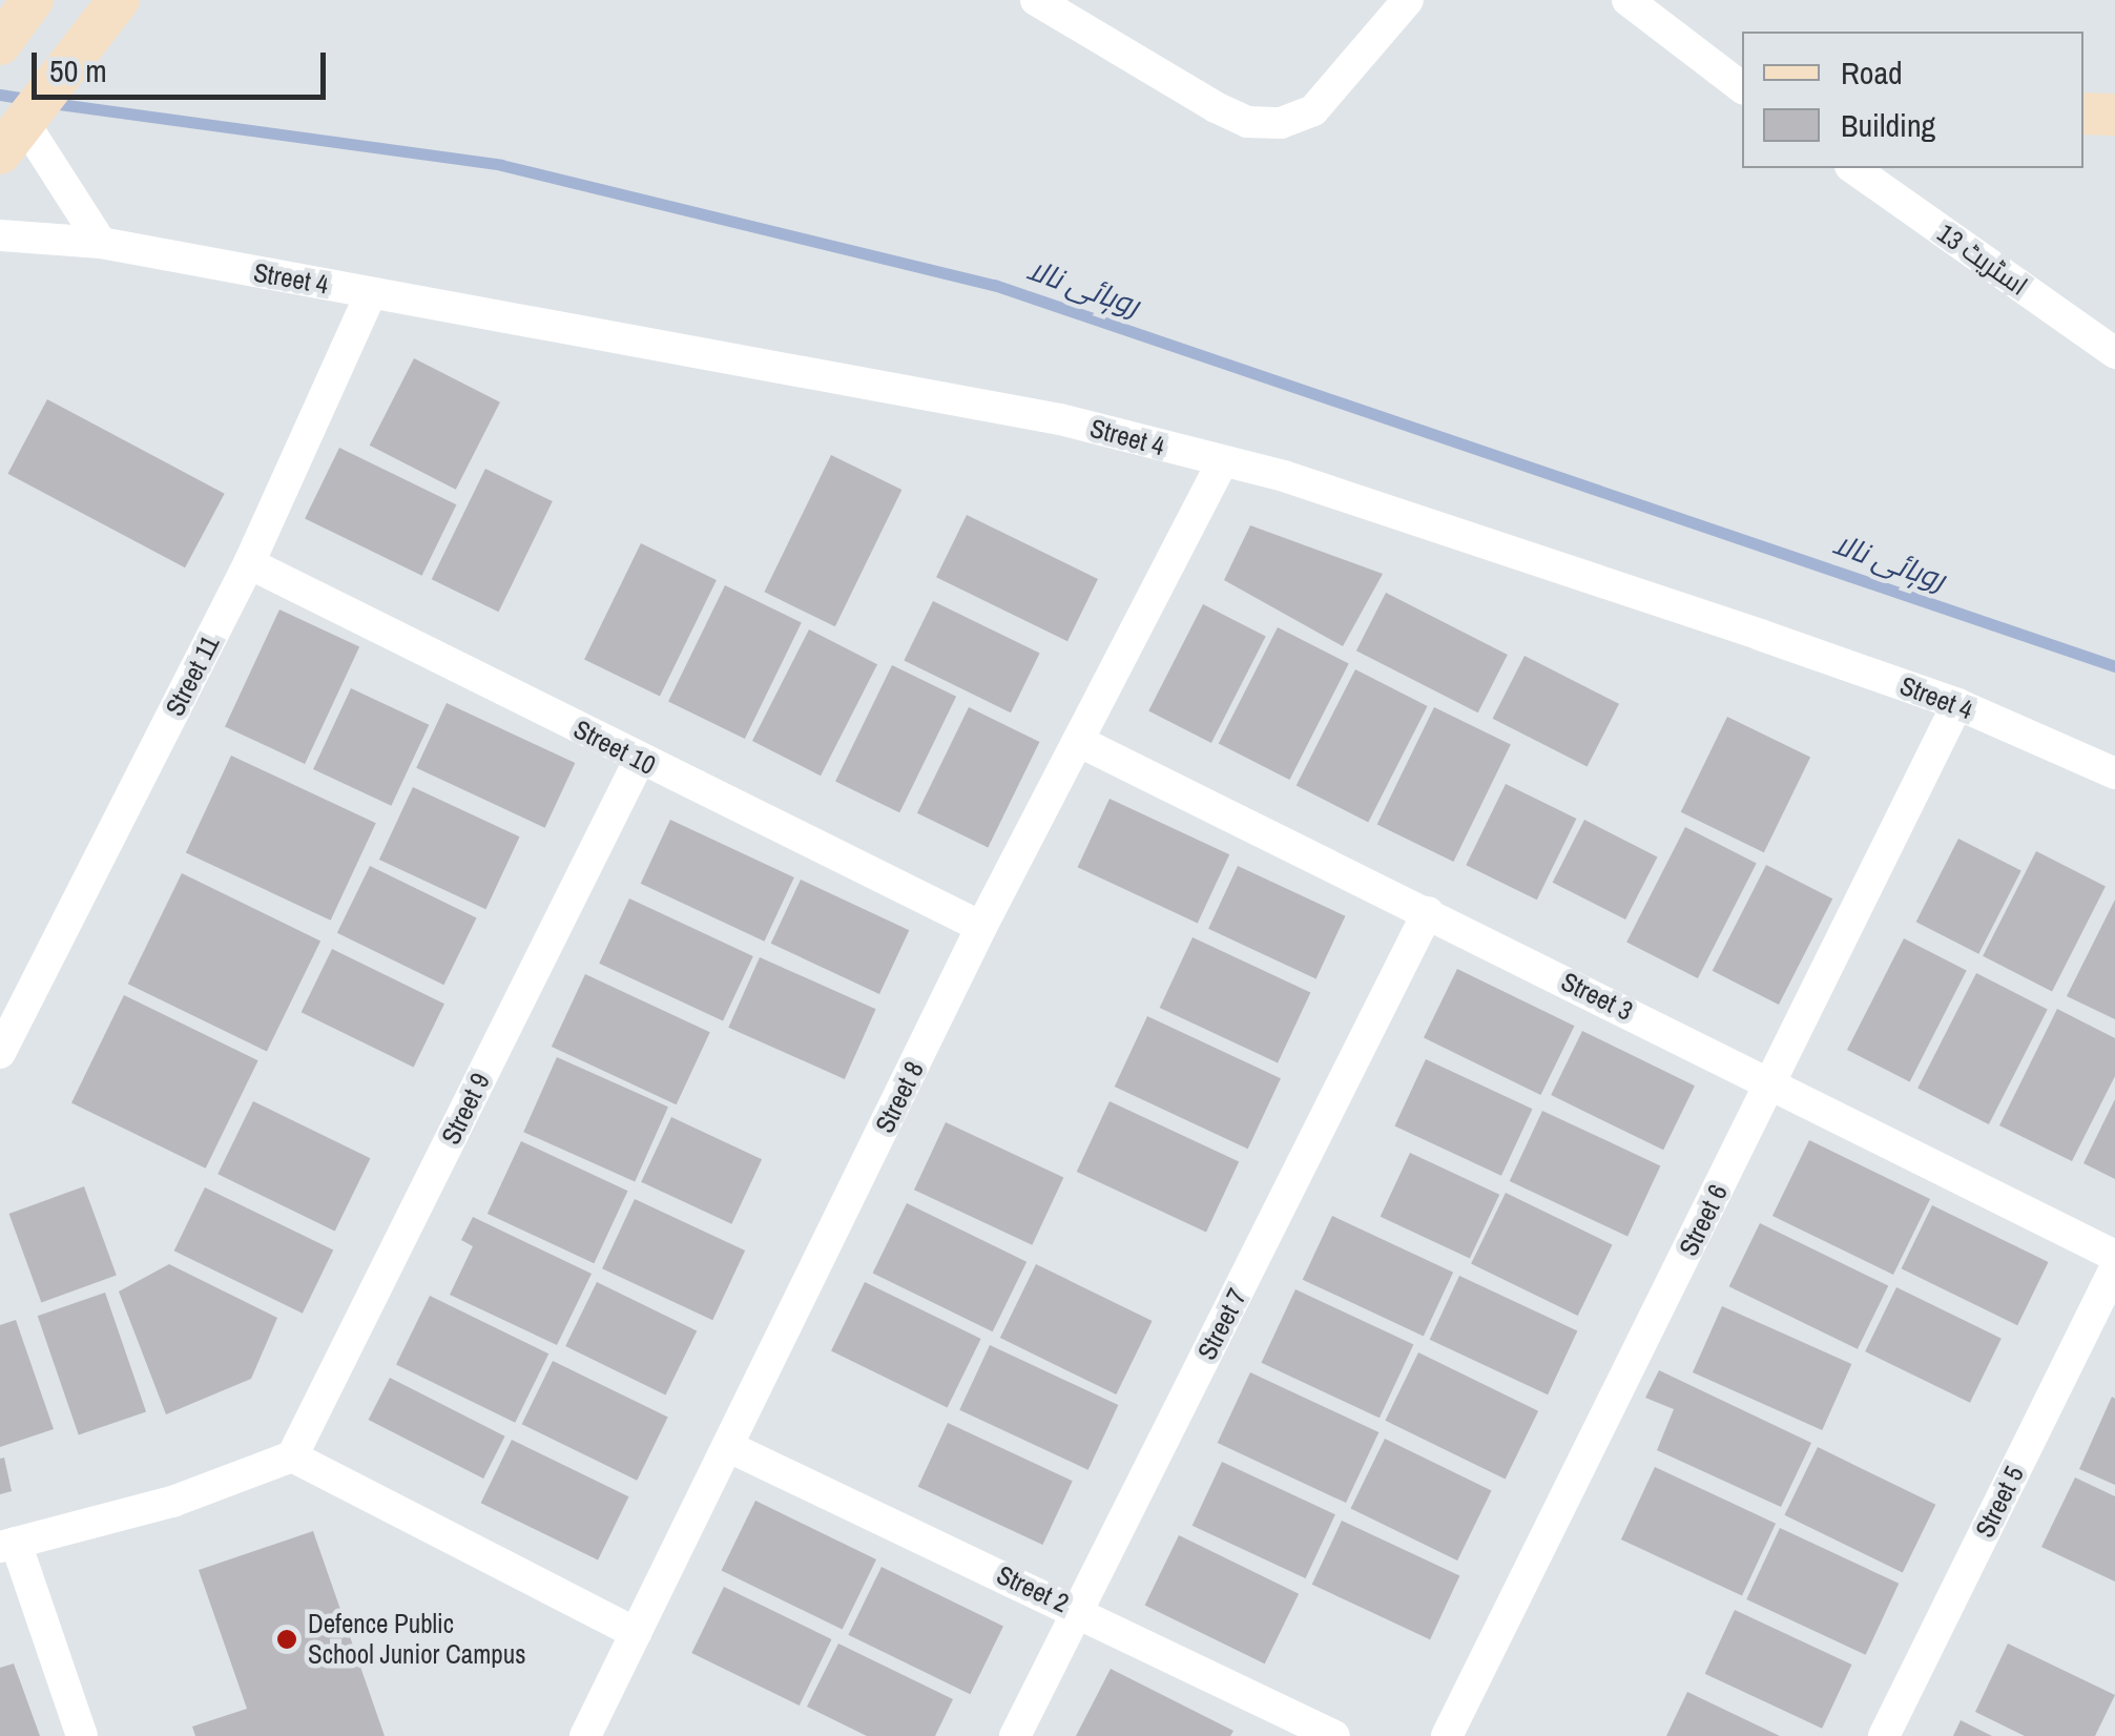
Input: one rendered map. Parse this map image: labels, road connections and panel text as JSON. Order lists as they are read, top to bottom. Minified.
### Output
{"streets":{"street":["اسٹریٹ 13","Street 4","Street 11","Street 10","Street 3","Street 8","Street 9","Street 6","Street 7","Street 5","Street 2"]},"crossings":[["Street 4","Street 11"],["Street 4","Street 8"],["Street 4","Street 6"],["Street 11","Street 10"],["Street 10","Street 8"],["Street 10","Street 9"],["Street 3","Street 8"],["Street 3","Street 6"],["Street 3","Street 7"],["Street 8","Street 2"],["Street 7","Street 2"]],"water":["روہائی نالا"],"places":["Defence Public School Junior Campus"],"legend":["Road","Building"],"scale_bar":"50 m"}
